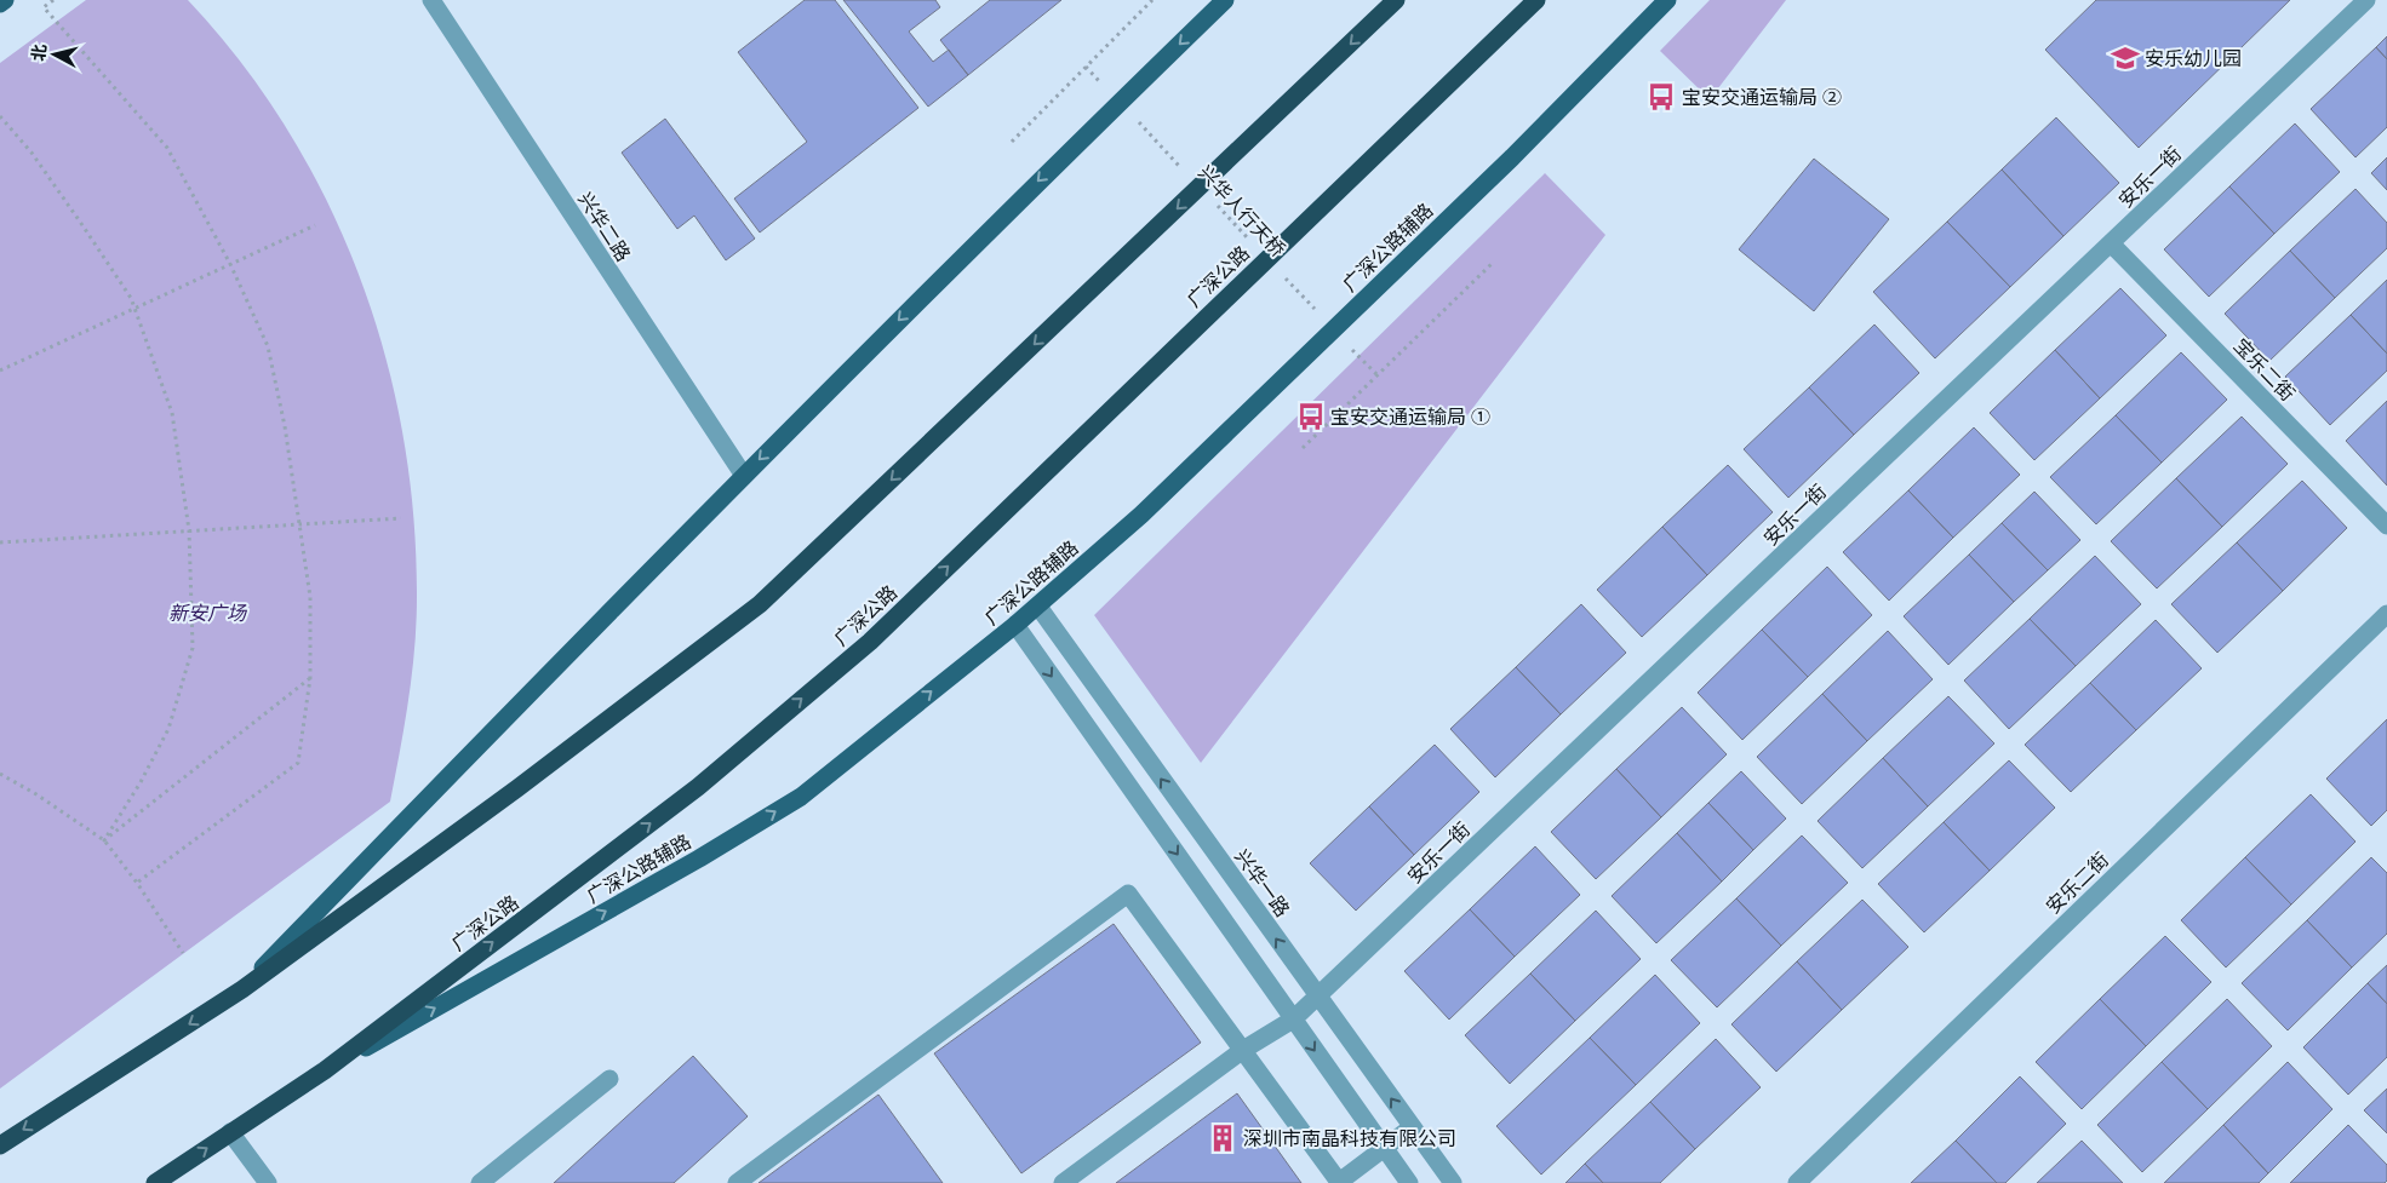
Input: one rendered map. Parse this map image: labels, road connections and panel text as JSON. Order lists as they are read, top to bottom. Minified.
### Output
{"streets":{"highway":["广深公路"],"main road":["广深公路辅路"],"street":["安乐一街","兴华二路","宝乐二街","兴华一路","安乐二街"],"path":["兴华人行天桥"]},"crossings":[["安乐一街","宝乐二街"],["安乐一街","兴华一路"],["广深公路辅路","广深公路"],["广深公路辅路","兴华一路"]],"one_way":["广深公路辅路"],"parks":["新安广场"],"places":{"school or university":["安乐幼儿园"],"bus stop":["宝安交通运输局 ②","宝安交通运输局 ①"],"building":["深圳市南晶科技有限公司"]},"north":"left"}
